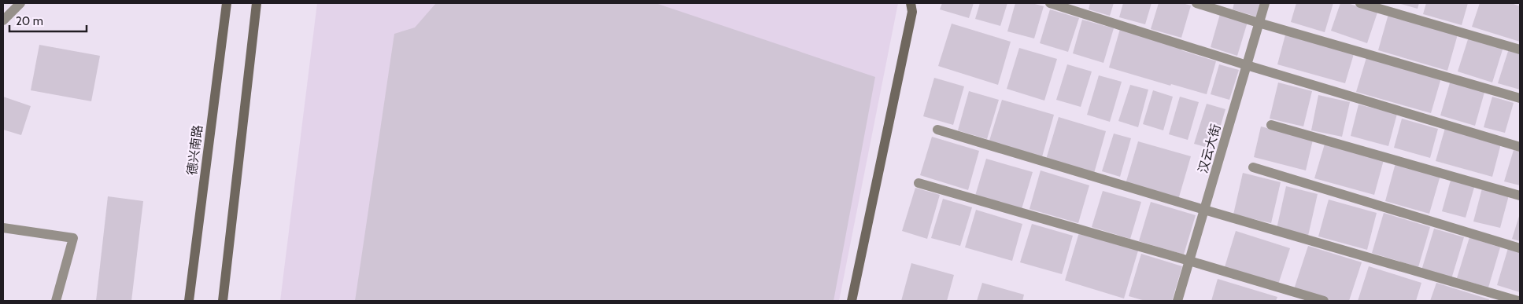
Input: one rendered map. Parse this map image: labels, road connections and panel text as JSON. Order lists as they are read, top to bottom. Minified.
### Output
{"streets":{"main road":["德兴南路"],"street":["汉云大街"]},"scale_bar":"20 m"}
